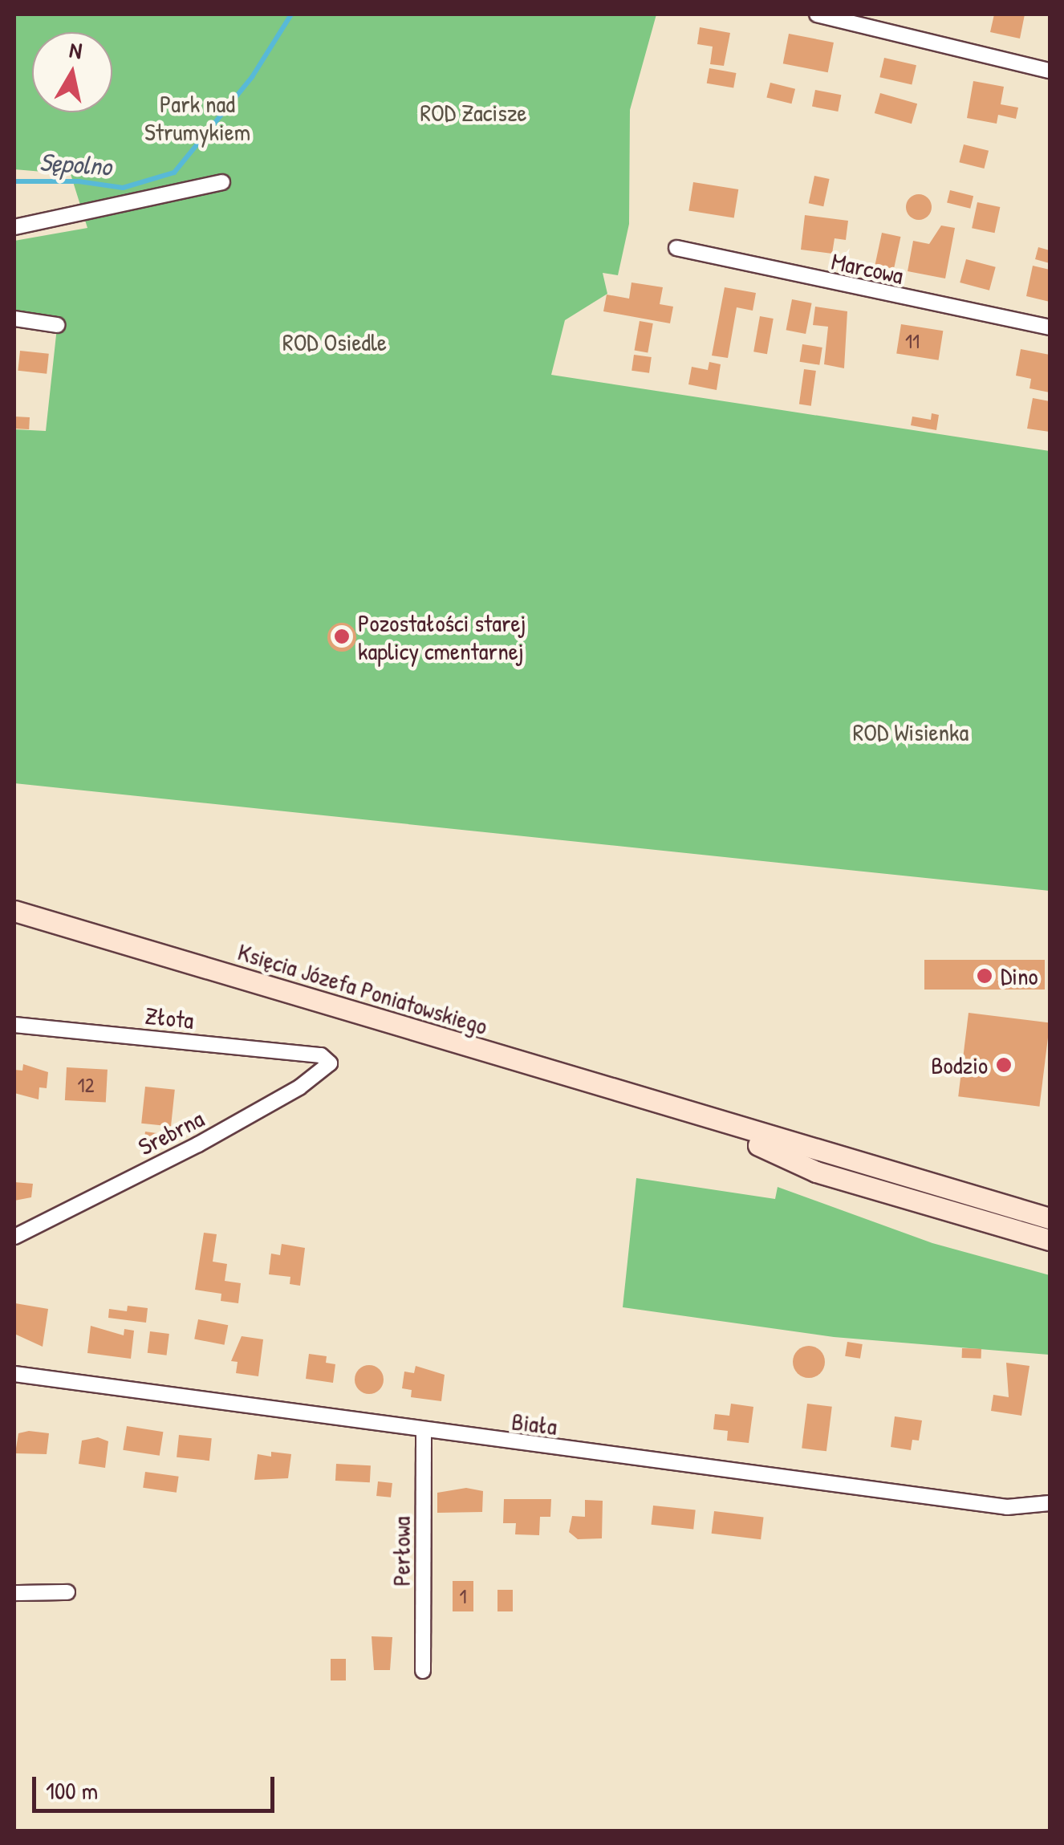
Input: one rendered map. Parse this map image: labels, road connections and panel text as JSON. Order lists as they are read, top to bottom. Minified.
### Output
{"streets":{"main road":["Księcia Józefa Poniatowskiego"],"street":["Marcowa","Złota","Srebrna","Biała","Perłowa"]},"crossings":[["Złota","Srebrna"],["Biała","Perłowa"]],"water":["Sępolno"],"parks":["Park nad Strumykiem","ROD Zacisze","ROD Osiedle","ROD Wisienka"],"places":["Pozostałości starej kaplicy cmentarnej","Dino","Bodzio"],"house_numbers":["11","12","1"],"scale_bar":"100 m","north":"top"}
